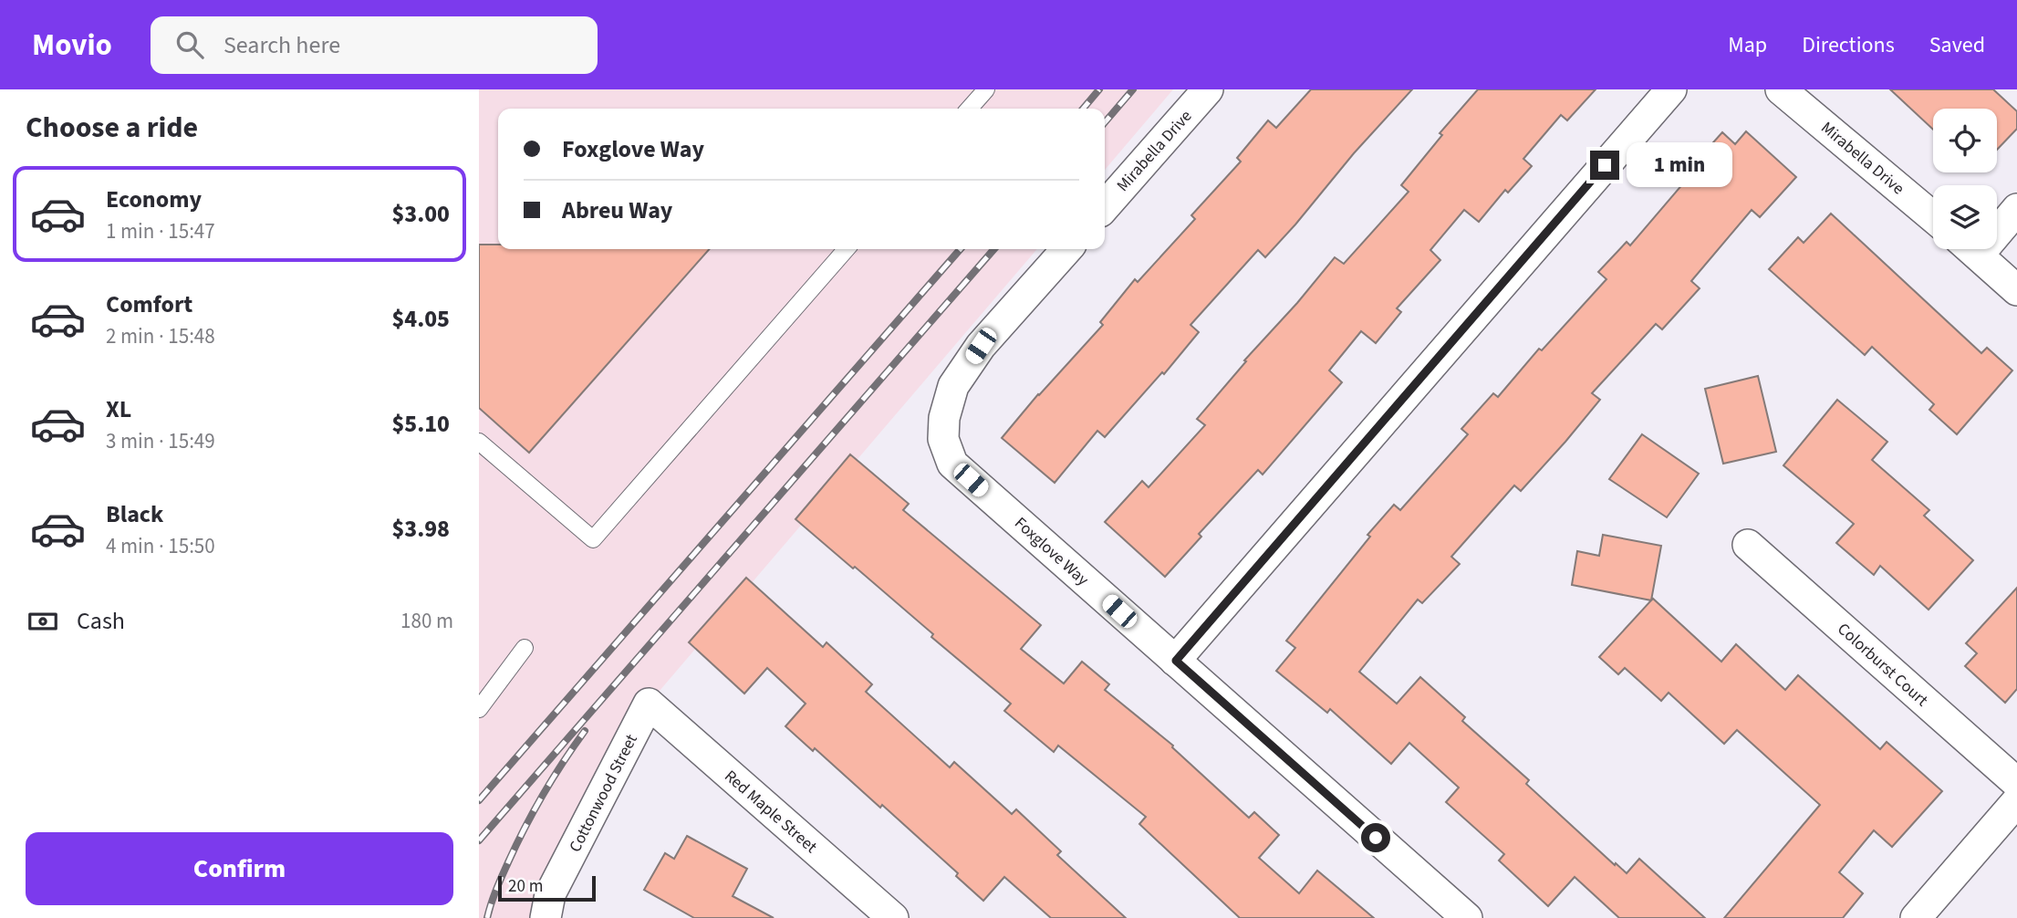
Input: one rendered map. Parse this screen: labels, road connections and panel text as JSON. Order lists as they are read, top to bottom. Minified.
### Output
{"streets":{"street":["Mirabella Drive","Foxglove Way","Colorburst Court","Cottonwood Street","Red Maple Street"]},"crossings":[["Cottonwood Street","Red Maple Street"]],"scale_bar":"20 m","page":{"header":"Movio","search":"Search here","nav":["Map","Directions","Saved"],"heading":"Choose a ride","banner":["Foxglove Way","Abreu Way"],"bubble":"1 min","list":[{"name":"Economy","note":"1 min · 15:47","value":"$3.00"},{"name":"Comfort","note":"2 min · 15:48","value":"$4.05"},{"name":"XL","note":"3 min · 15:49","value":"$5.10"},{"name":"Black","note":"4 min · 15:50","value":"$3.98"}],"pay":["Cash","180 m"],"buttons":"Confirm","scale":"20 m"}}
